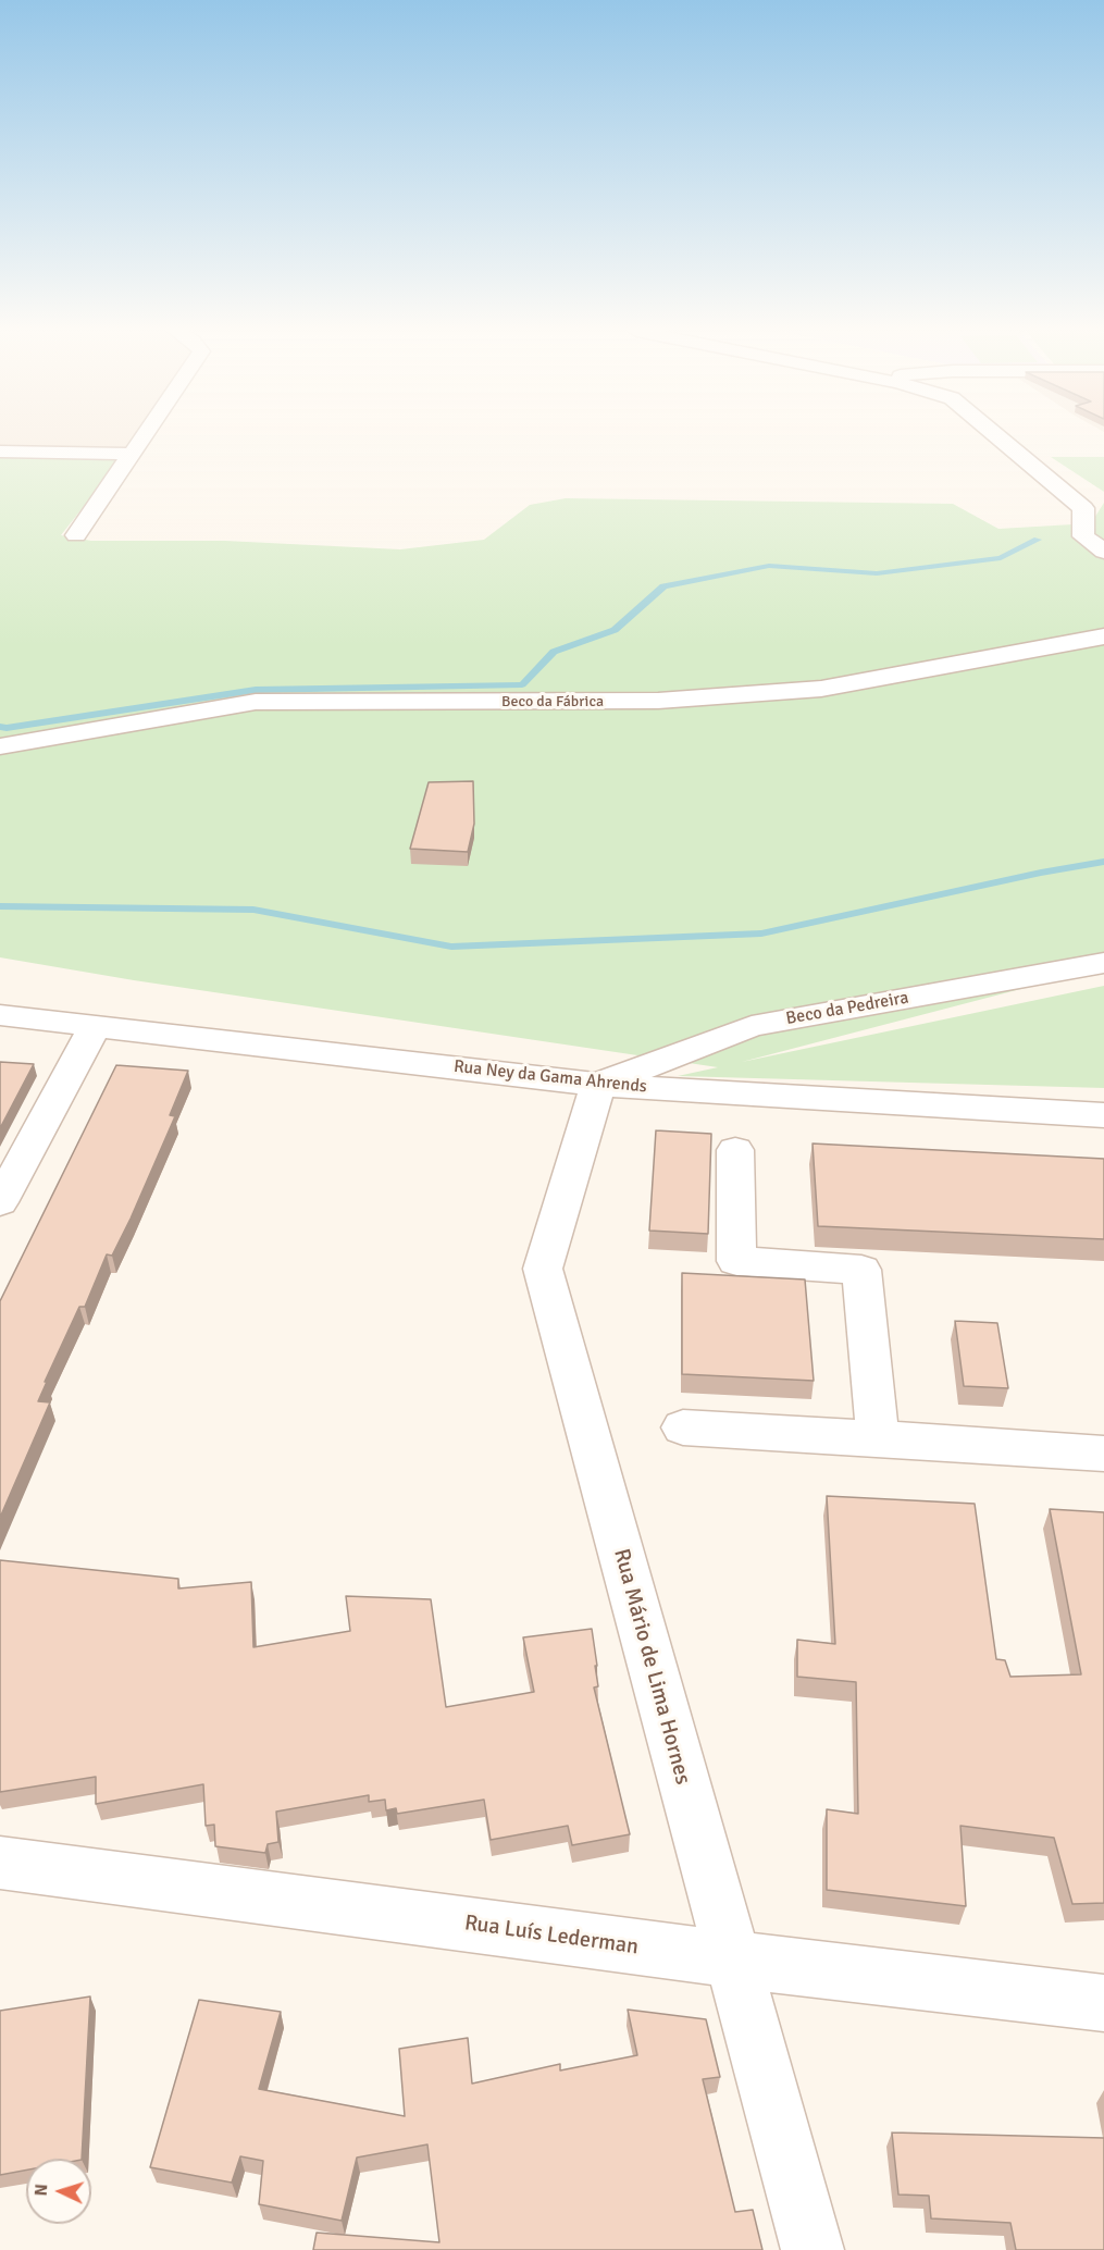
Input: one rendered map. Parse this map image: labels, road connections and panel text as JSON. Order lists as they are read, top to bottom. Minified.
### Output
{"streets":{"street":["Beco da Fábrica","Beco da Pedreira","Rua Ney da Gama Ahrends","Rua Mário de Lima Hornes","Rua Luís Lederman"]},"crossings":[["Beco da Pedreira","Rua Ney da Gama Ahrends"],["Beco da Pedreira","Rua Mário de Lima Hornes"],["Rua Ney da Gama Ahrends","Rua Mário de Lima Hornes"],["Rua Mário de Lima Hornes","Rua Luís Lederman"]],"north":"left"}
